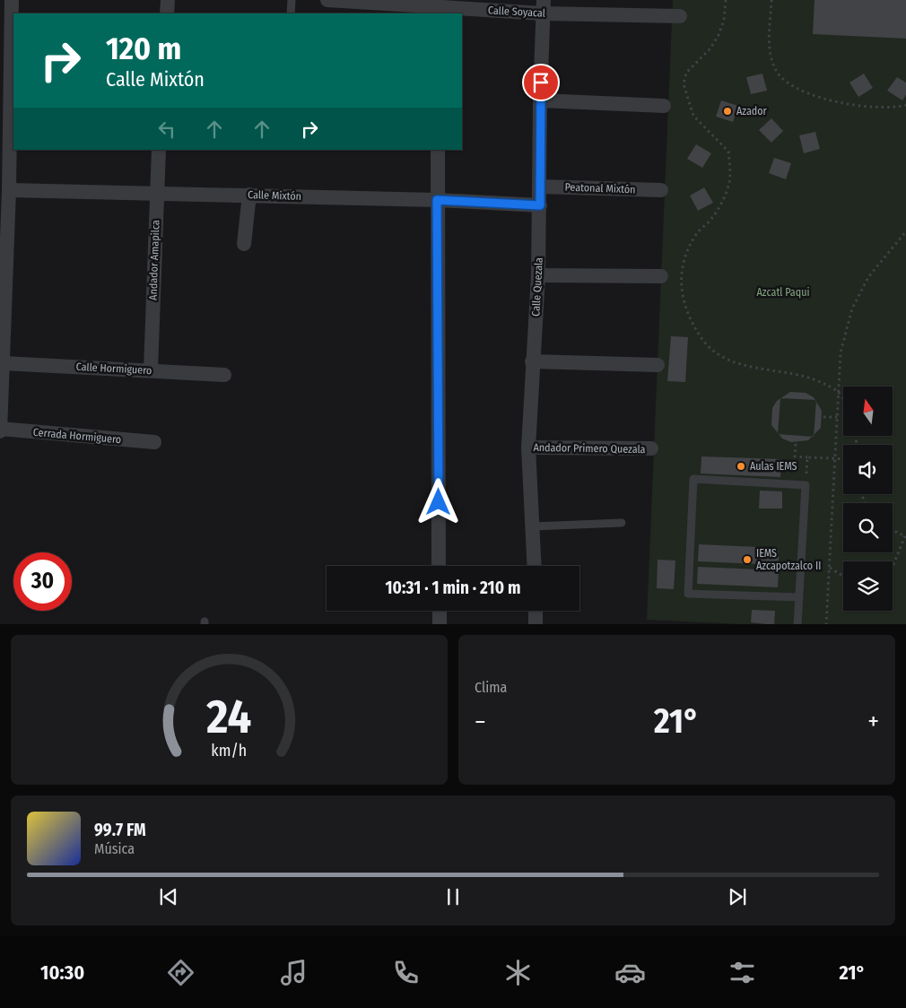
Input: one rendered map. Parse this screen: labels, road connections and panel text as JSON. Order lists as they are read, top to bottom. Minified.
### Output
{"streets":{"street":["Calle Soyacal","Peatonal Mixtón","Calle Mixtón","Andador Amapilca","Calle Quezala","Calle Hormiguero","Cerrada Hormiguero","Andador Primero Quezala"]},"crossings":[["Calle Soyacal","Calle Quezala"],["Peatonal Mixtón","Calle Quezala"],["Calle Mixtón","Andador Amapilca"],["Calle Mixtón","Calle Quezala"],["Andador Amapilca","Calle Hormiguero"],["Calle Quezala","Andador Primero Quezala"]],"parks":["Azcatl Paqui"],"places":["Azador","Aulas IEMS","IEMS Azcapotzalco II"],"north":"top","page":{"turn":["120 m","Calle Mixtón"],"limit":"30","trip":"10:31 · 1 min · 210 m","tile":"Clima","heat":["−","21°","+"],"song":["99.7 FM","Música"],"tabs":["10:30","21°"],"gauge":["24","km/h"]}}
